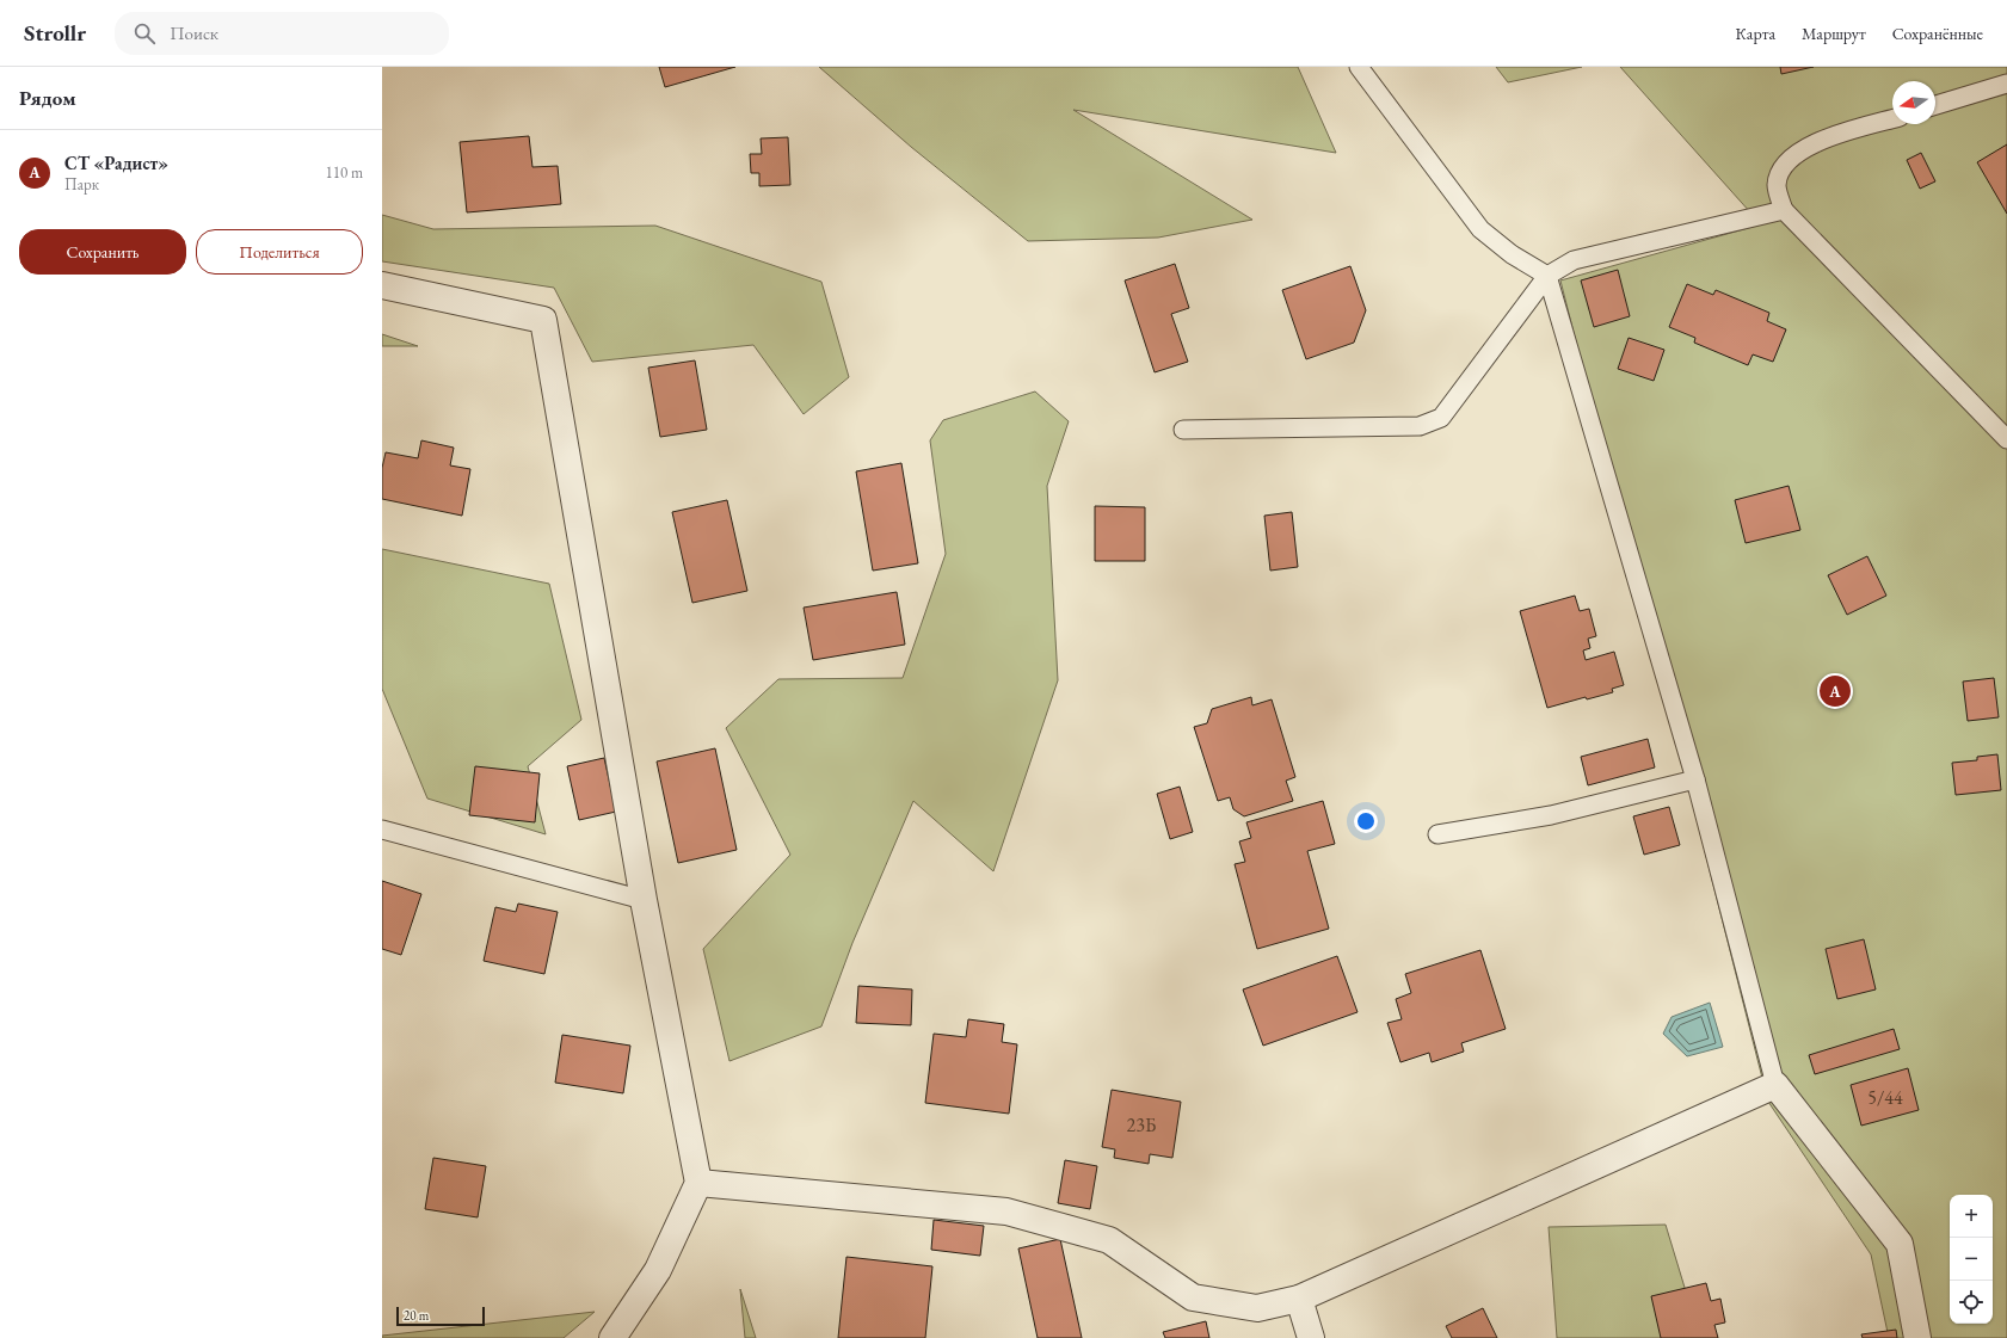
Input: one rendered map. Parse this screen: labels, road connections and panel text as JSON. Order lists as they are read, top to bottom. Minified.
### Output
{"house_numbers":["5/44","23Б"],"scale_bar":"20 m","north":"left","page":{"header":"Strollr","search":"Поиск","nav":["Карта","Маршрут","Сохранённые"],"heading":"Рядом","list":[{"mark":"A","name":"СТ «Радист»","note":"Парк","value":"110 m"}],"buttons":["Сохранить","Поделиться"],"pins":"A","map_buttons":["+","−"],"scale":"20 m"}}
